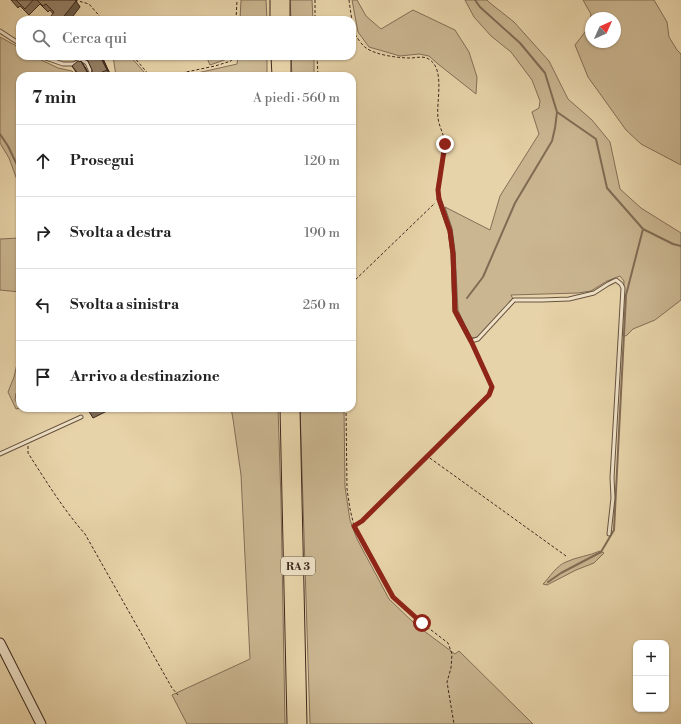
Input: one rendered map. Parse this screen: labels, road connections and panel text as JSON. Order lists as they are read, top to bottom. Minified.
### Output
{"streets":{"highway":["RA 3"]},"north":"top right","page":{"search":"Cerca qui","heading":["7 min","A piedi · 560 m"],"list":[["Prosegui","120 m"],["Svolta a destra","190 m"],["Svolta a sinistra","250 m"],"Arrivo a destinazione"],"map_buttons":["+","−"]}}
